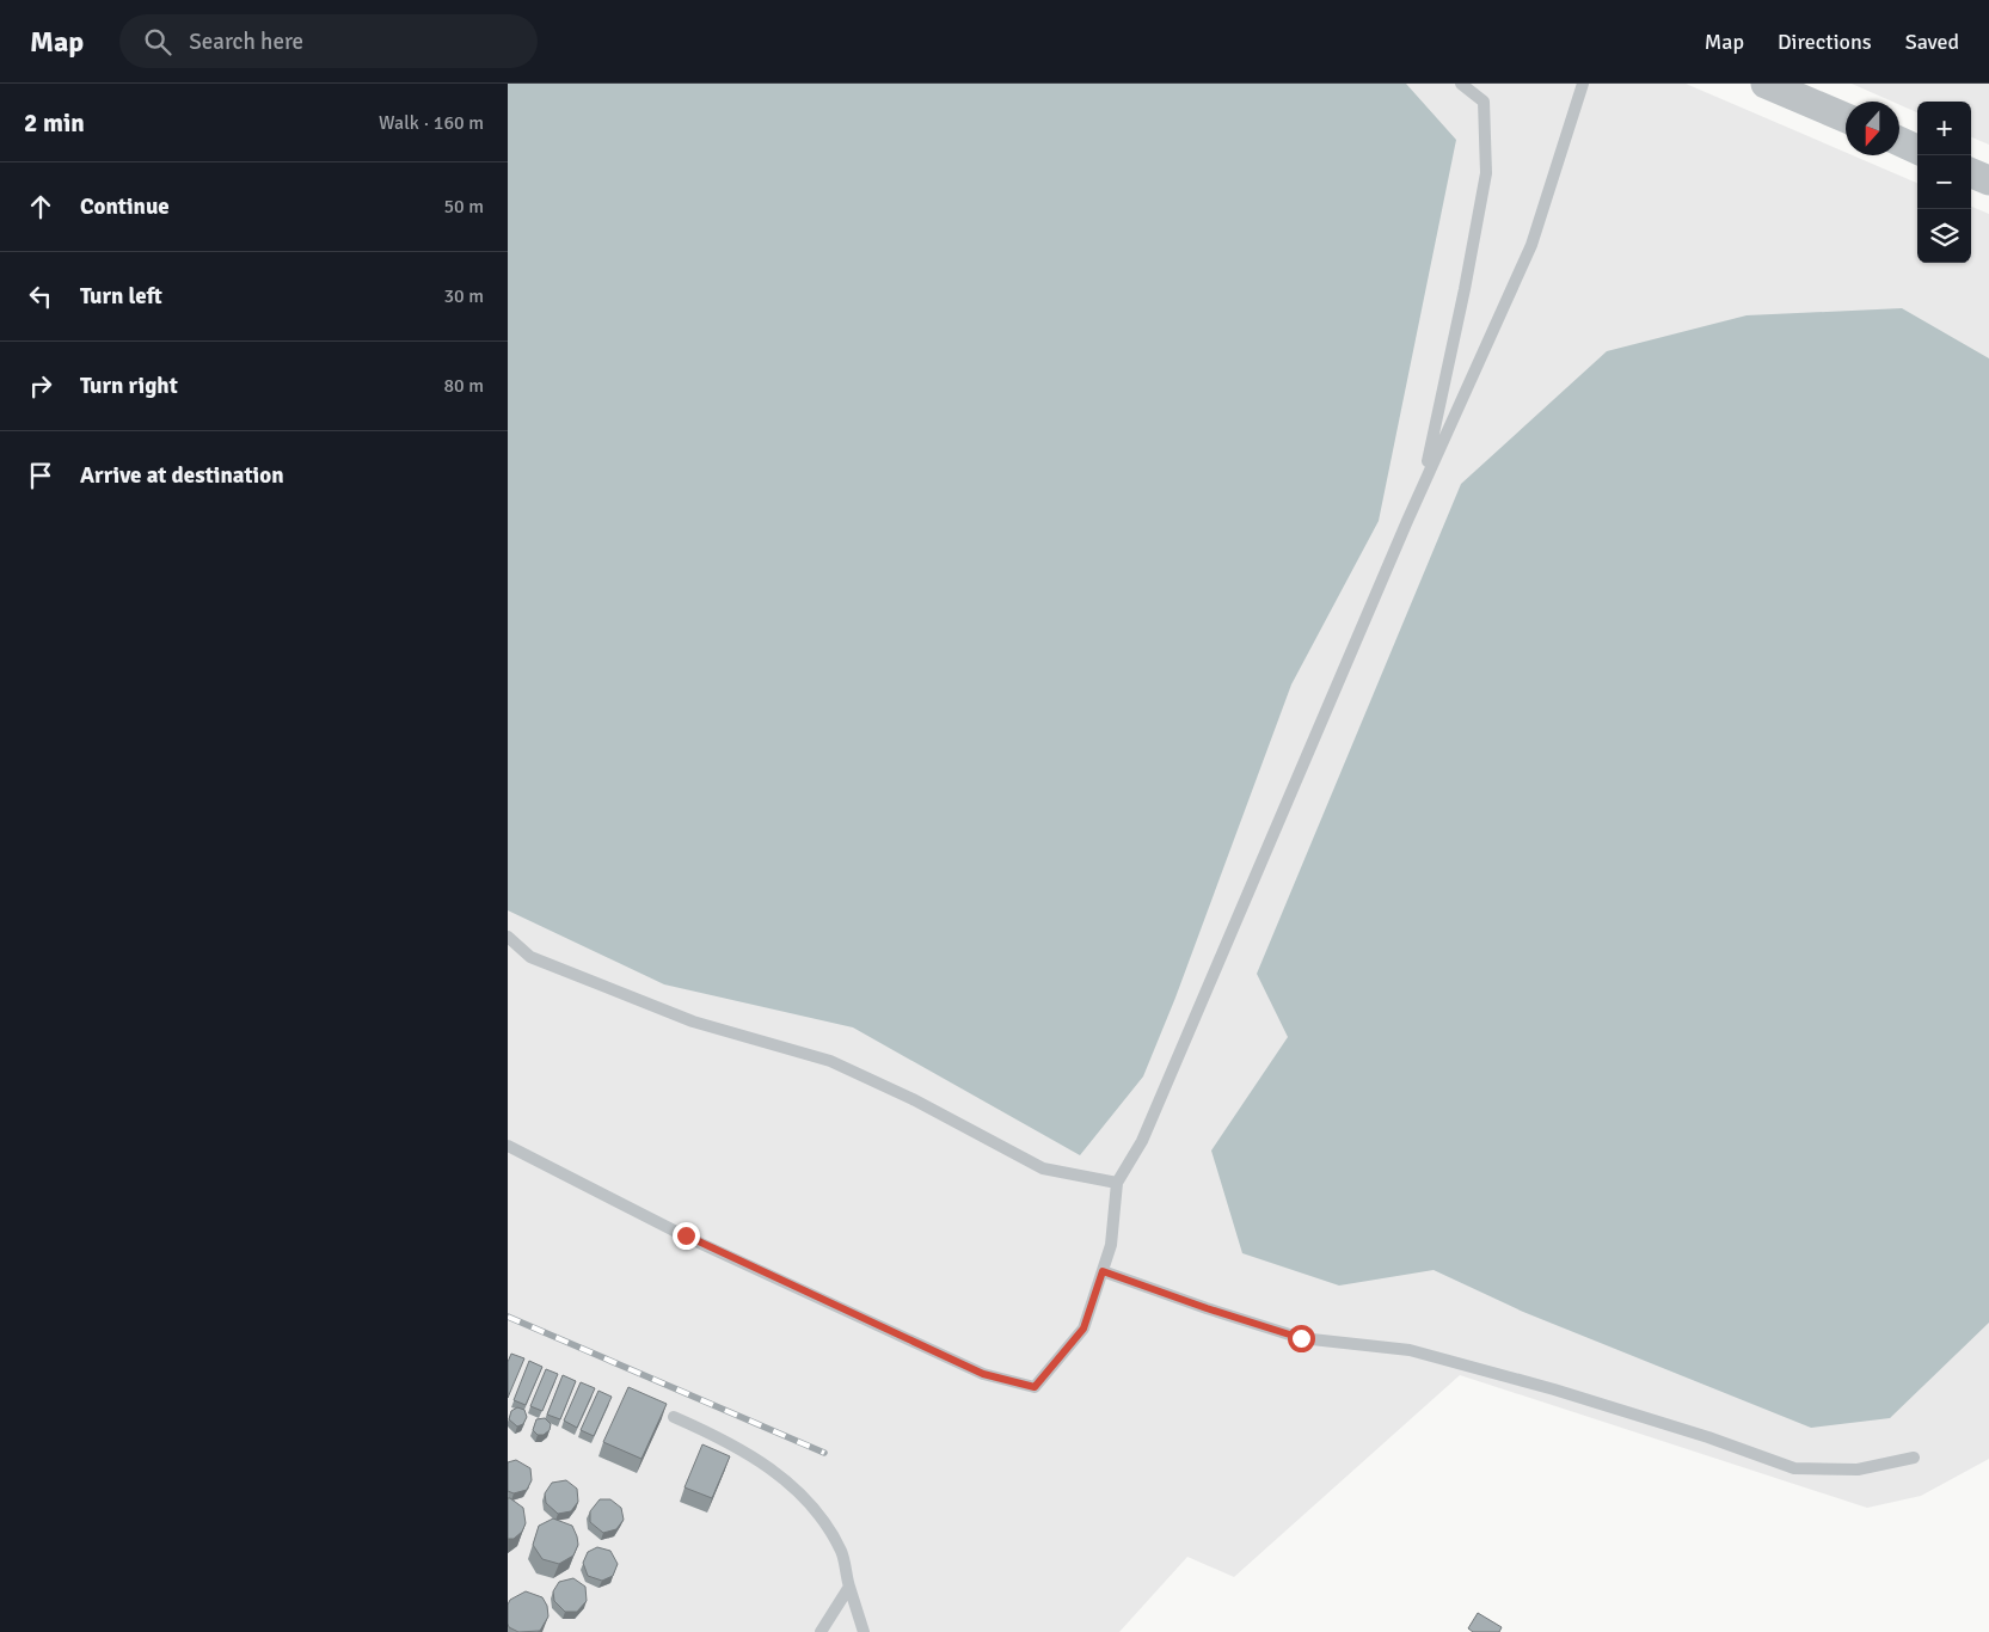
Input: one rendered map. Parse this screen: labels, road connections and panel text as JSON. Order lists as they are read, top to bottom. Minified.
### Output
{"north":"bottom","page":{"header":"Map","search":"Search here","nav":["Map","Directions","Saved"],"heading":["2 min","Walk · 160 m"],"map_buttons":["+","−"],"list":[["Continue","50 m"],["Turn left","30 m"],["Turn right","80 m"],"Arrive at destination"]}}
